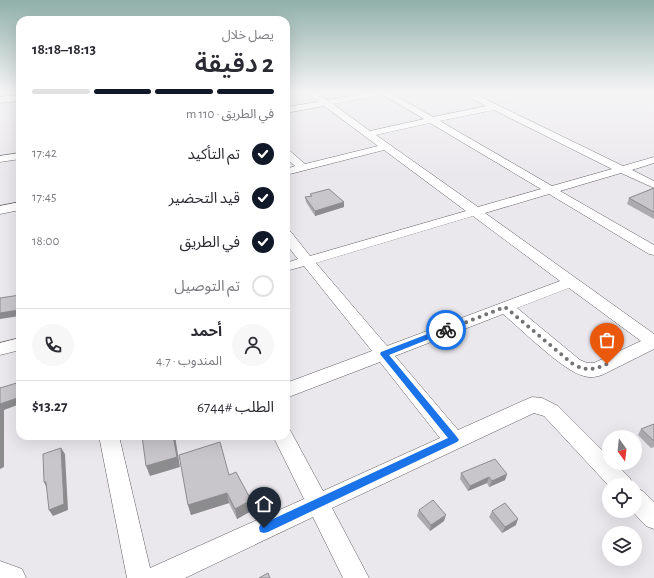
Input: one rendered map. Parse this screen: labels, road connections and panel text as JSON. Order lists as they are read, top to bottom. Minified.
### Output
{"north":"bottom","page":{"heading":["2 دقيقة","يصل خلال","18:13–18:18"],"panel":["أحمد","المندوب · 4.7","الطلب #6744","$13.27"],"bar":"في الطريق · 110 m","list":[["تم التأكيد","17:42"],["قيد التحضير","17:45"],["في الطريق","18:00"],"تم التوصيل"]}}
